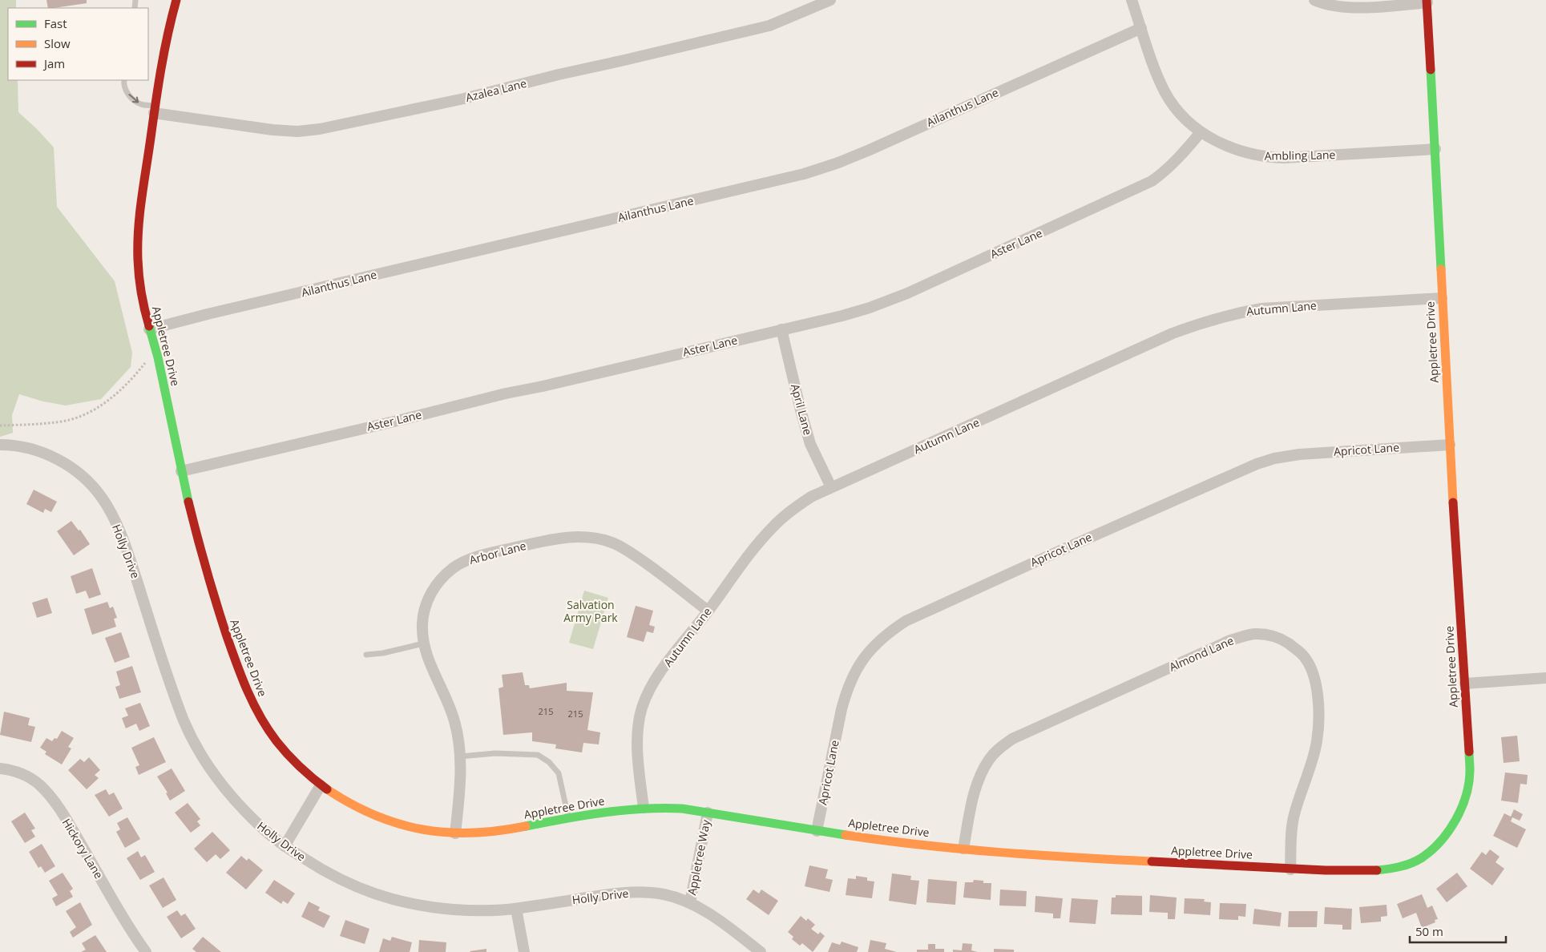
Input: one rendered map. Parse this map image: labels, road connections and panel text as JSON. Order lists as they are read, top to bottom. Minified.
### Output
{"streets":{"street":["Azalea Lane","Ailanthus Lane","Ambling Lane","Aster Lane","Autumn Lane","Appletree Drive","April Lane","Apricot Lane","Holly Drive","Arbor Lane","Almond Lane","Hickory Lane","Appletree Way"]},"crossings":[["Azalea Lane","Appletree Drive"],["Ailanthus Lane","Ambling Lane"],["Ailanthus Lane","Appletree Drive"],["Ambling Lane","Aster Lane"],["Ambling Lane","Appletree Drive"],["Aster Lane","Appletree Drive"],["Aster Lane","April Lane"],["Autumn Lane","Appletree Drive"],["Autumn Lane","April Lane"],["Autumn Lane","Arbor Lane"],["Appletree Drive","Apricot Lane"],["Appletree Drive","Arbor Lane"],["Appletree Drive","Almond Lane"],["Appletree Drive","Appletree Way"],["Holly Drive","Appletree Way"]],"parks":["Salvation Army Park"],"house_numbers":["215","215"],"legend":["Fast","Slow","Jam"],"scale_bar":"50 m"}
